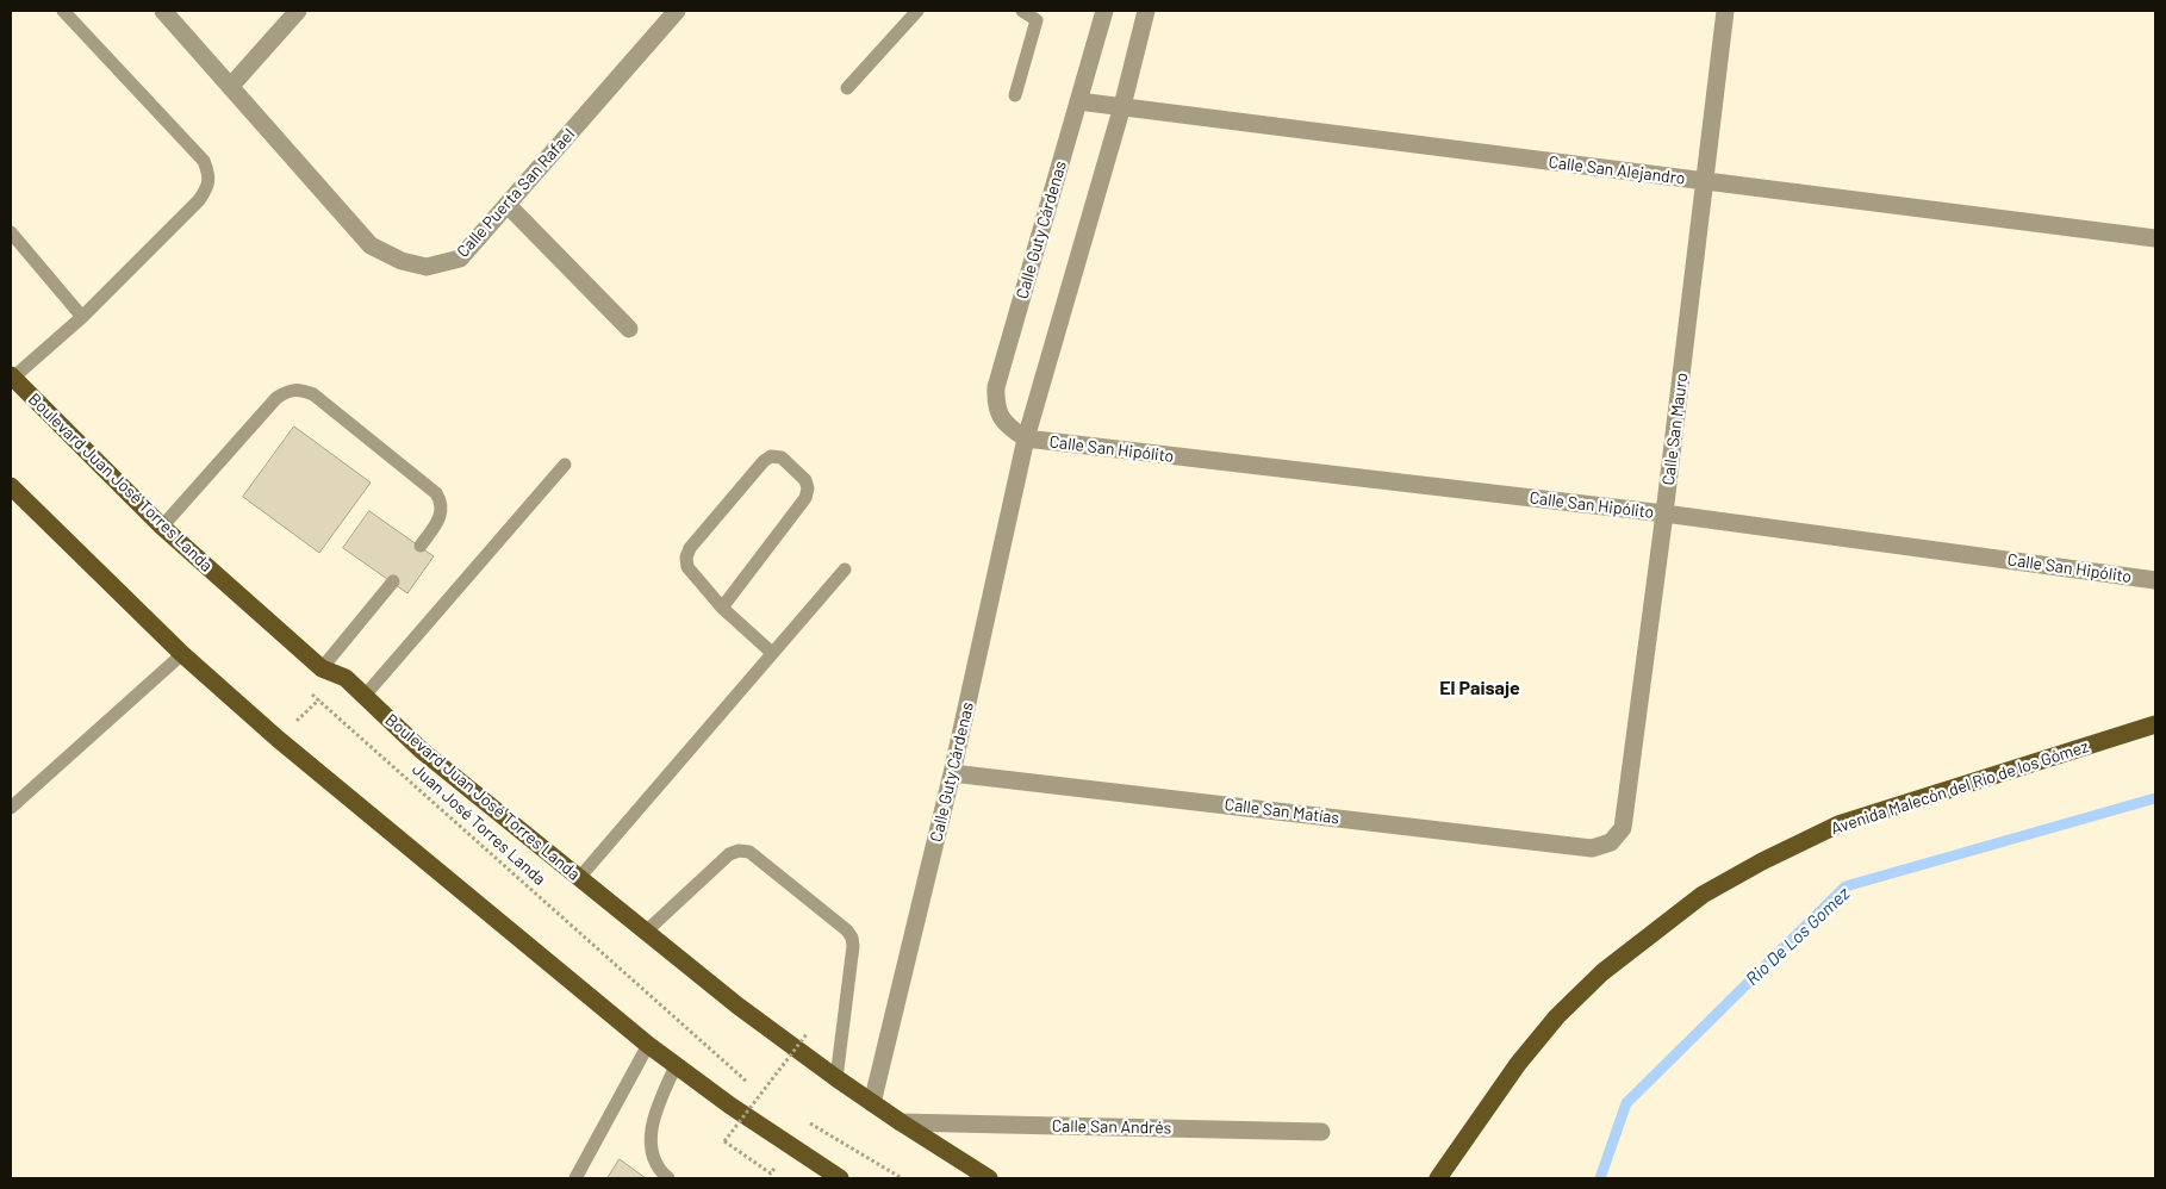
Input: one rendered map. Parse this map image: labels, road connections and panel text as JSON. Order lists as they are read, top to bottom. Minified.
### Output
{"streets":{"main road":["Boulevard Juan José Torres Landa","Avenida Malecón del Río de los Gómez"],"street":["Calle San Alejandro","Calle Puerta San Rafael","Calle Guty Cárdenas","Calle San Mauro","Calle San Hipólito","Calle San Matías","Calle San Andrés"],"path":["Juan José Torres Landa"]},"crossings":[["Calle San Alejandro","Calle Guty Cárdenas"],["Calle San Alejandro","Calle San Mauro"],["Calle Guty Cárdenas","Calle San Hipólito"],["Calle Guty Cárdenas","Boulevard Juan José Torres Landa"],["Calle Guty Cárdenas","Calle San Matías"],["Calle San Mauro","Calle San Hipólito"],["Calle San Mauro","Calle San Matías"],["Boulevard Juan José Torres Landa","Calle San Andrés"]],"districts":["El Paisaje"],"water":["Rio De Los Gomez"]}
